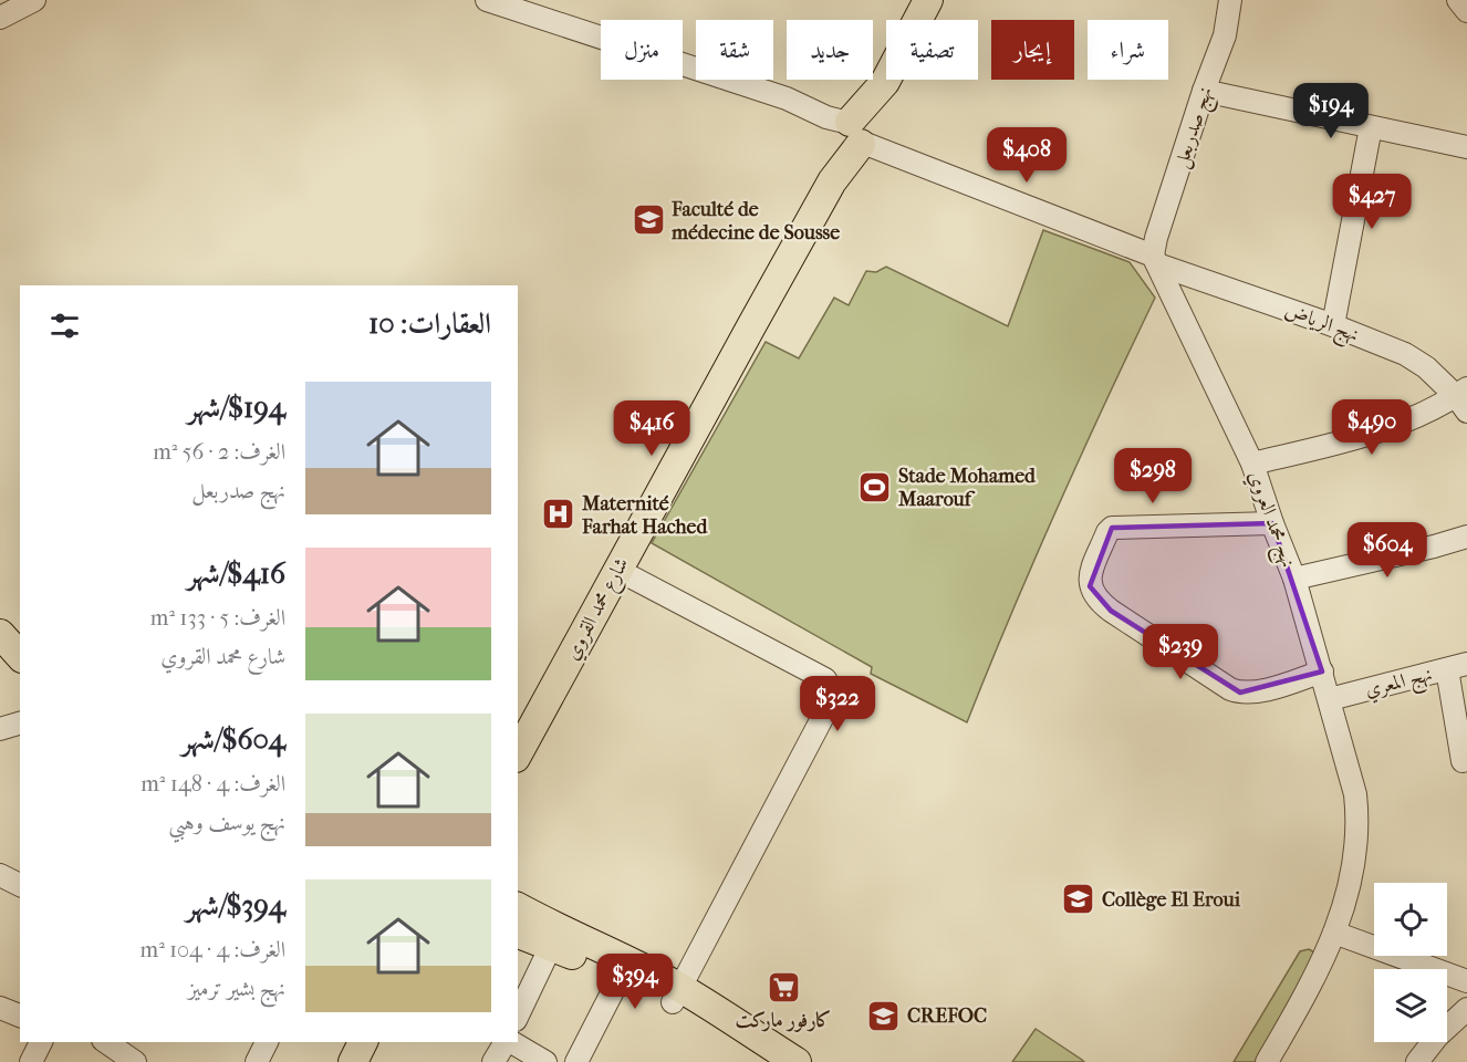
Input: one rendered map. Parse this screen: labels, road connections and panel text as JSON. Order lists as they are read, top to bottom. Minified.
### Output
{"streets":{"main road":["شارع محمد القروي"],"street":["نهج صدربعل","نهج الرياض","نهج محمد العروي","نهج المعري"]},"crossings":[["نهج صدربعل","نهج الرياض"],["نهج صدربعل","نهج محمد العروي"],["نهج الرياض","نهج محمد العروي"],["نهج محمد العروي","نهج المعري"]],"places":{"school or university":["Faculté de médecine de Sousse","Collège El Eroui","CREFOC"],"sports":["Stade Mohamed Maarouf"],"hospital":["Maternité Farhat Hached"],"supermarket":["كارفور ماركت"]},"page":{"chip":["شراء","إيجار","تصفية","جديد","شقة","منزل"],"price":["$194","$408","$427","$490","$416","$298","$604","$239","$322","$394"],"heading":"العقارات: 10","list":[{"name":"$194/شهر","note":"الغرف: 2 · 56 m² · نهج صدربعل"},{"name":"$416/شهر","note":"الغرف: 5 · 133 m² · شارع محمد القروي"},{"name":"$604/شهر","note":"الغرف: 4 · 148 m² · نهج يوسف وهبي"},{"name":"$394/شهر","note":"الغرف: 4 · 104 m² · نهج بشير ترميز"}]}}
